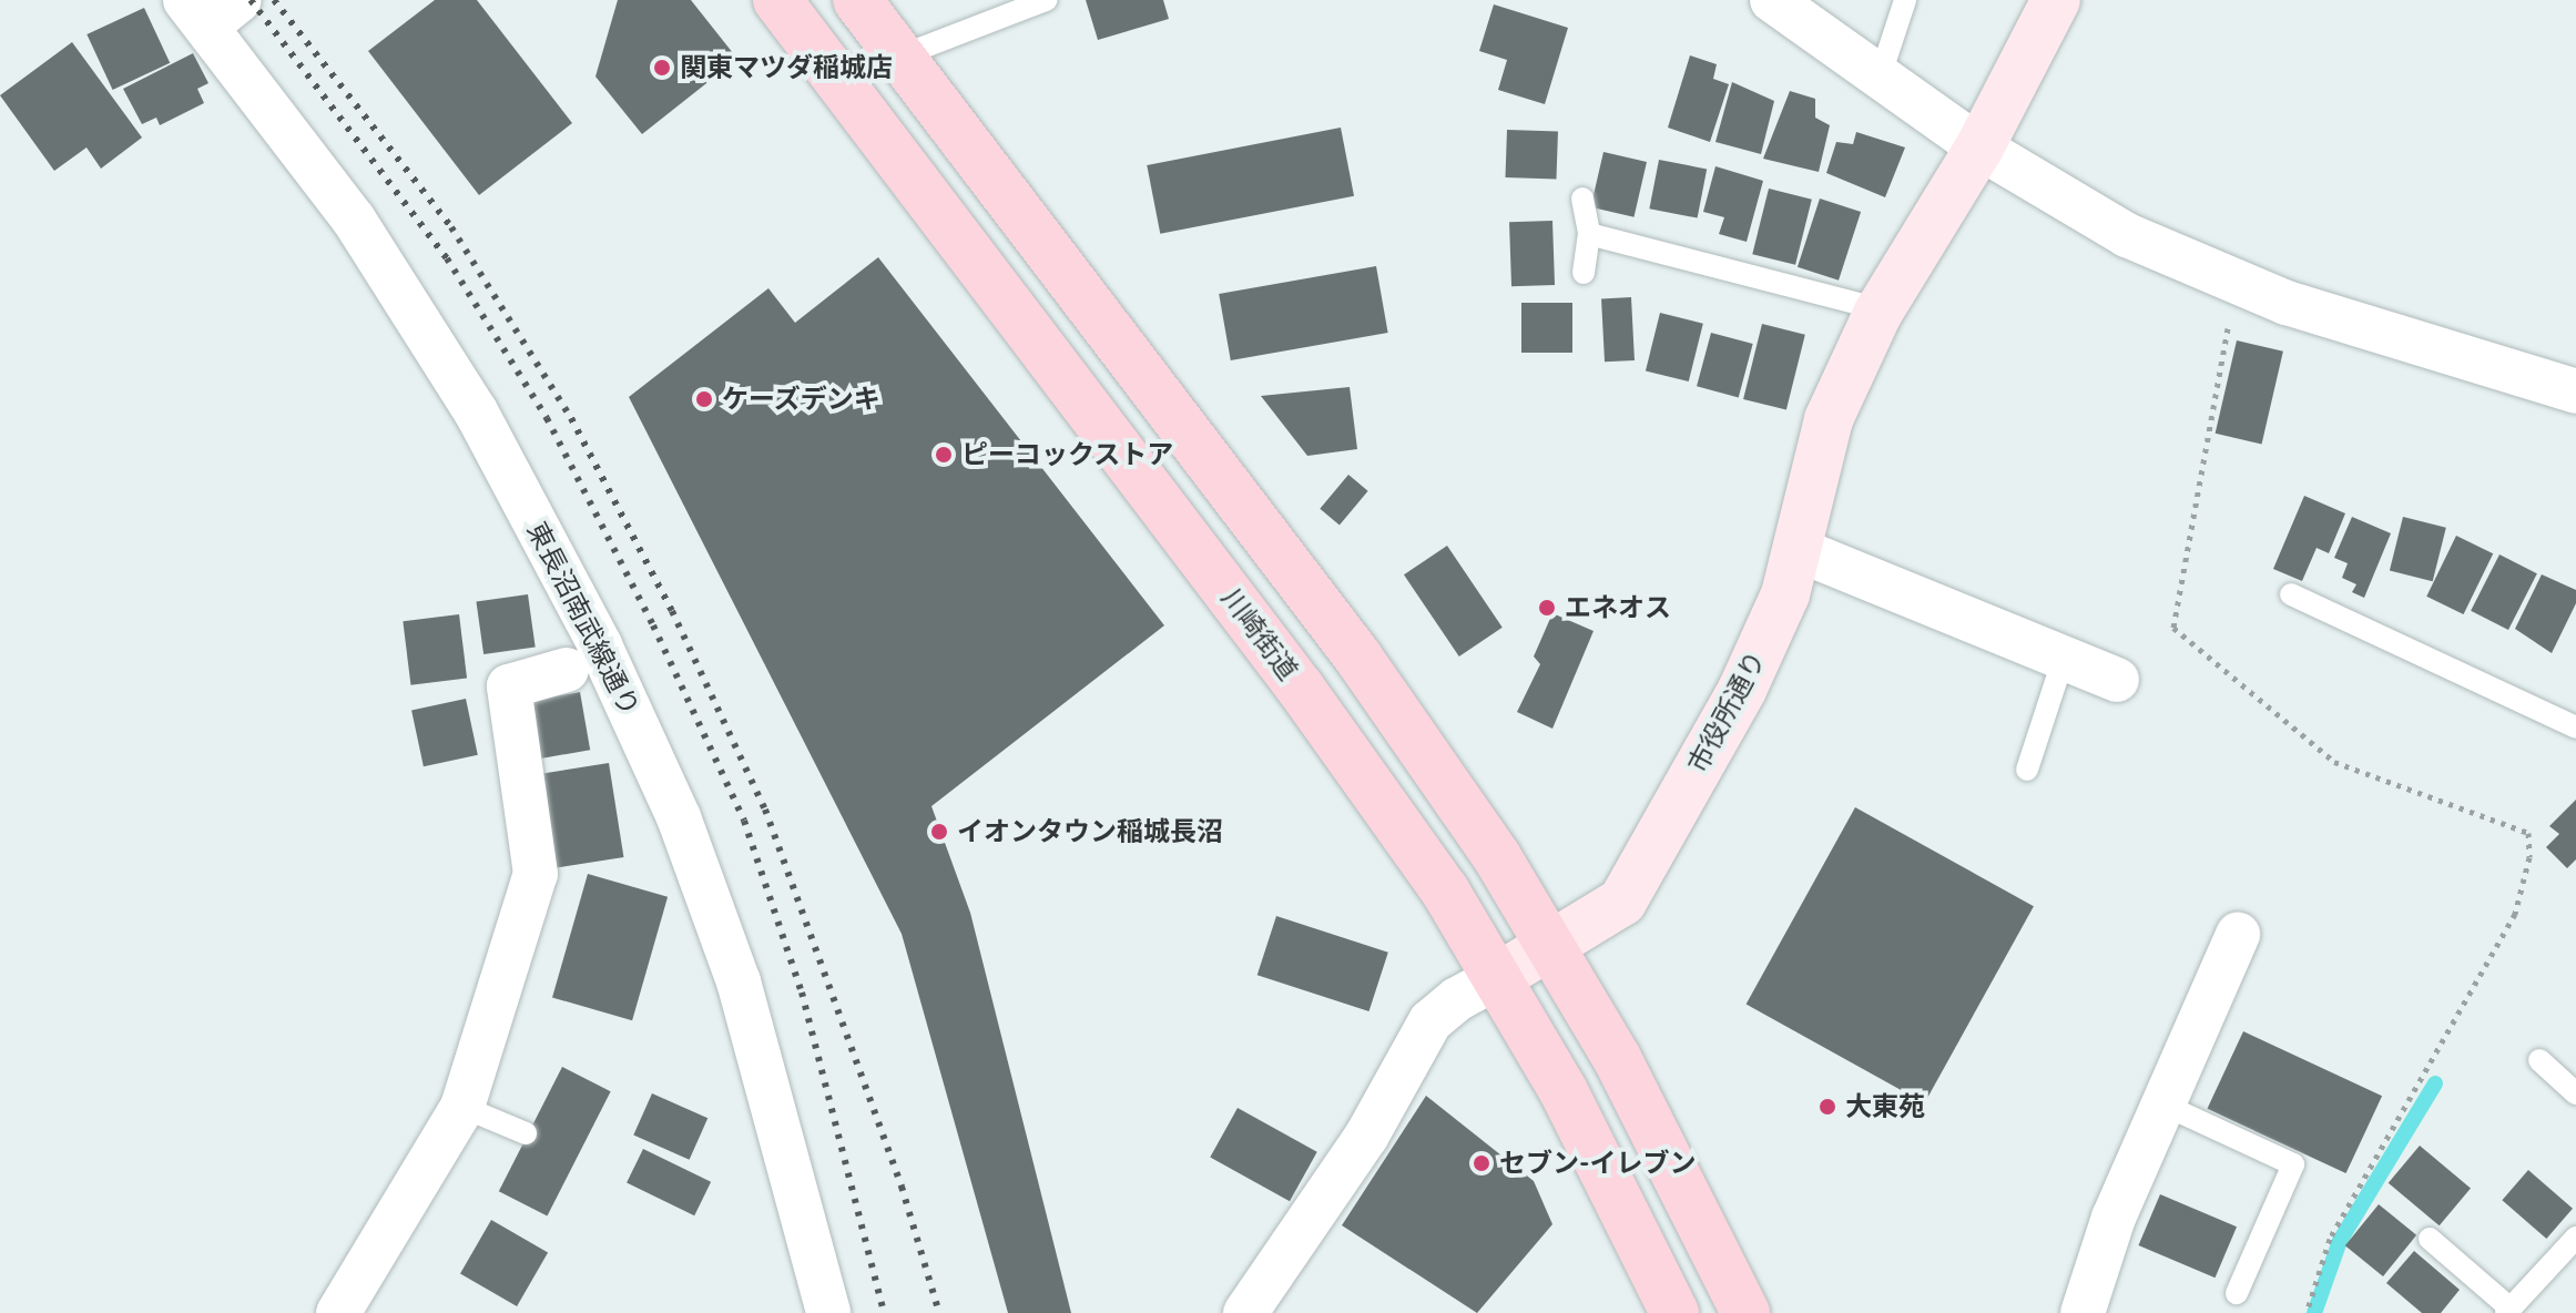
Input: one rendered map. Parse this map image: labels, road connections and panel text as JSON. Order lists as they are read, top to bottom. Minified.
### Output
{"streets":{"main road":["川崎街道"],"street":["東長沼南武線通り","市役所通り"]},"crossings":[["川崎街道","市役所通り"]],"places":["関東マツダ稲城店","ケーズデンキ","ピーコックストア","エネオス","イオンタウン稲城長沼","大東苑","セブン-イレブン"]}
